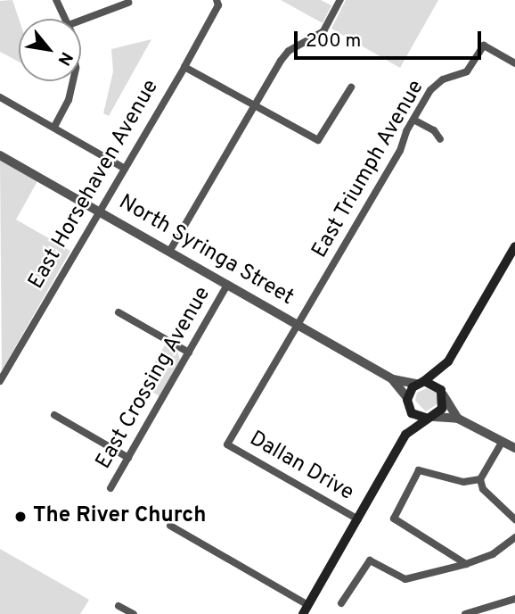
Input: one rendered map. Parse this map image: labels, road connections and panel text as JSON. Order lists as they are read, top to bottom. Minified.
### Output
{"streets":{"street":["East Triumph Avenue","East Horsehaven Avenue","North Syringa Street","East Crossing Avenue","Dallan Drive"]},"crossings":[["East Triumph Avenue","North Syringa Street"],["East Triumph Avenue","Dallan Drive"],["East Horsehaven Avenue","North Syringa Street"],["North Syringa Street","East Crossing Avenue"]],"places":["The River Church"],"scale_bar":"200 m","north":"bottom right"}
